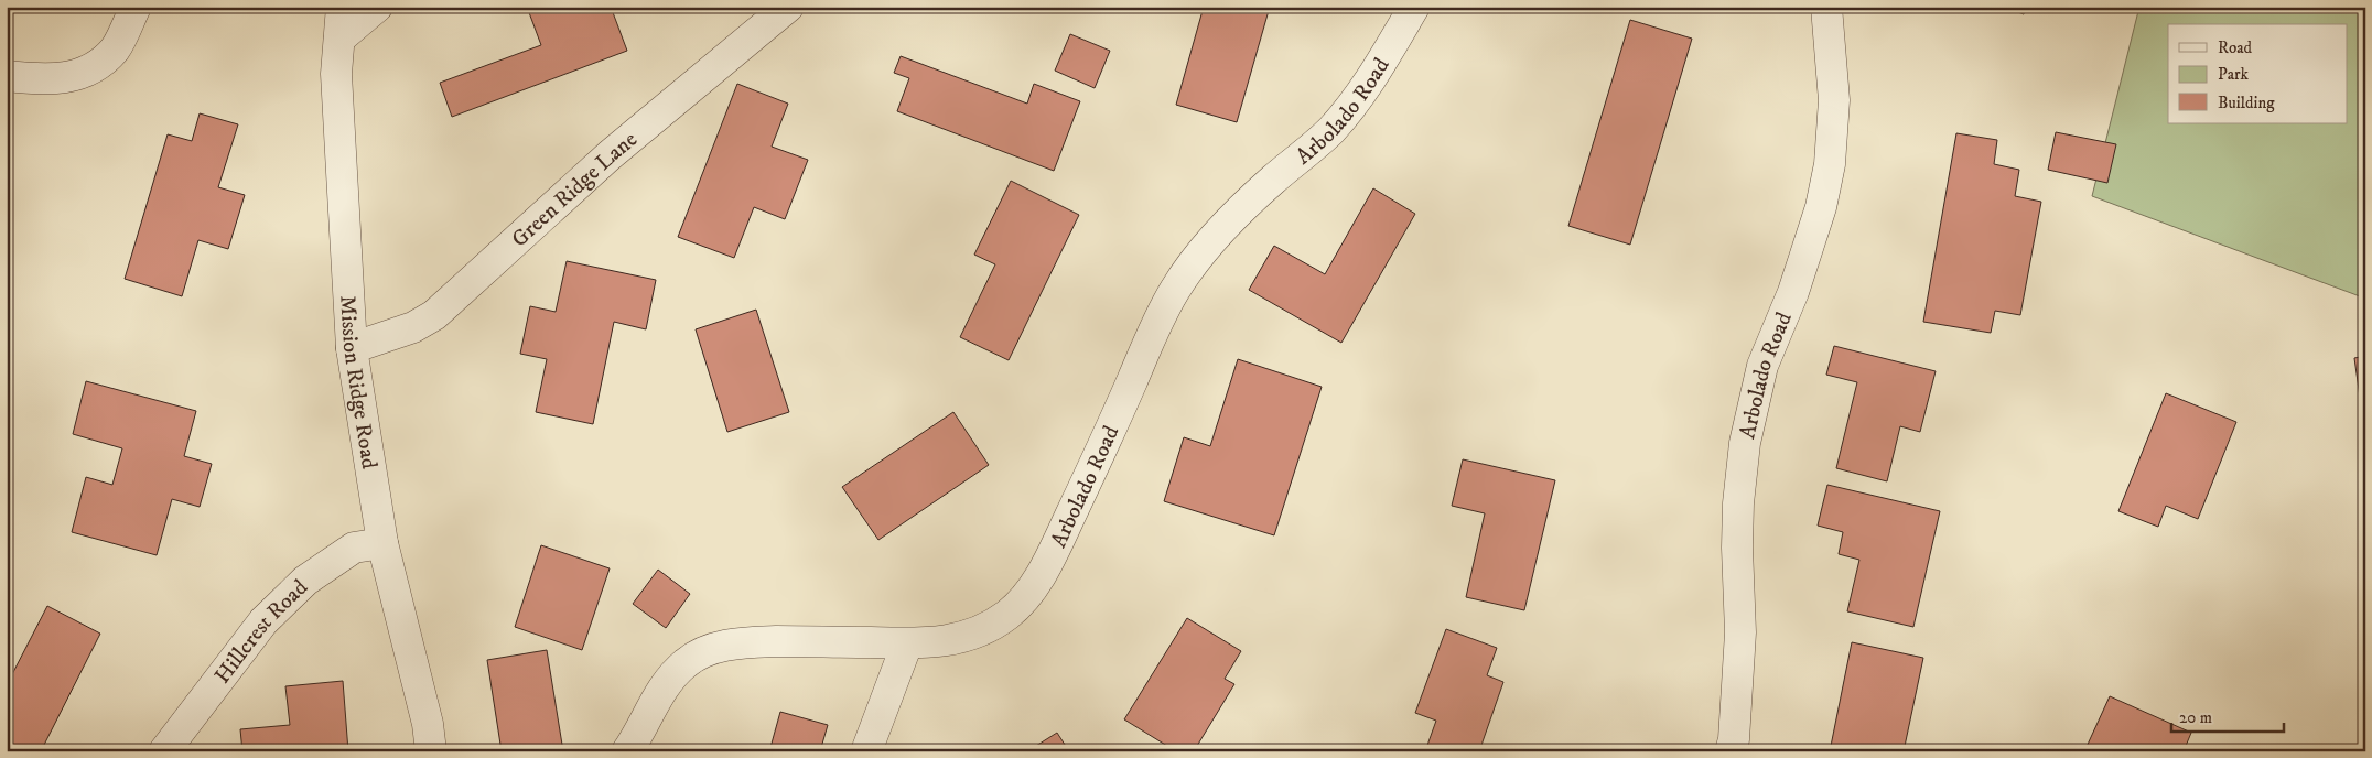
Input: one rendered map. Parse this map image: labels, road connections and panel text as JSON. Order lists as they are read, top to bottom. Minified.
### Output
{"streets":{"street":["Arbolado Road","Green Ridge Lane","Mission Ridge Road","Hillcrest Road"]},"crossings":[["Green Ridge Lane","Mission Ridge Road"],["Mission Ridge Road","Hillcrest Road"]],"legend":["Road","Park","Building"],"scale_bar":"20 m"}
